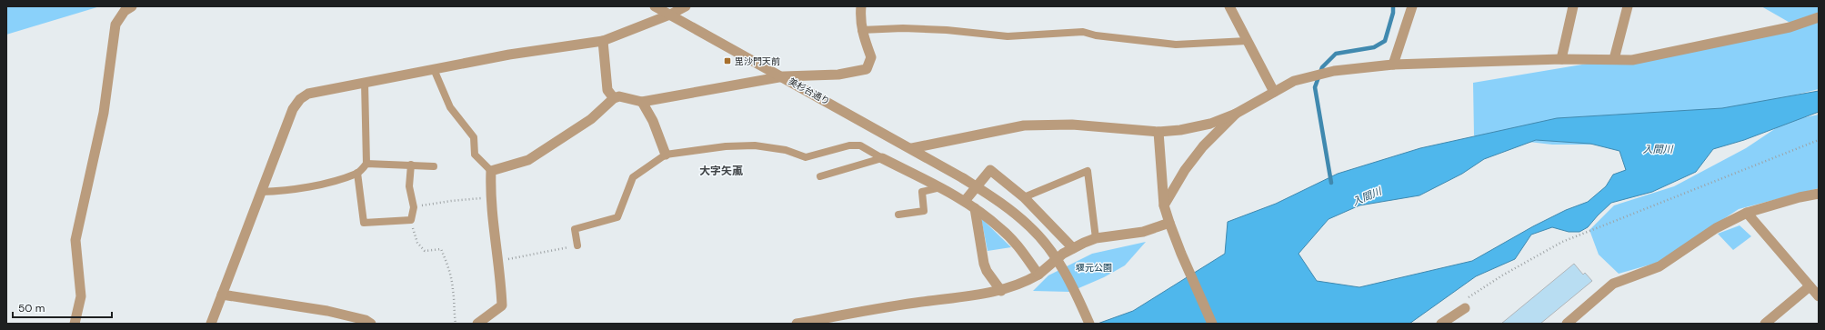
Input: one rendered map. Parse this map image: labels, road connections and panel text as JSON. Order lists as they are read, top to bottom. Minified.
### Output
{"streets":{"street":["美杉台通り"]},"districts":["大字矢颪"],"water":["入間川"],"parks":["堰元公園"],"places":{"transit":["毘沙門天前"]},"scale_bar":"50 m"}
